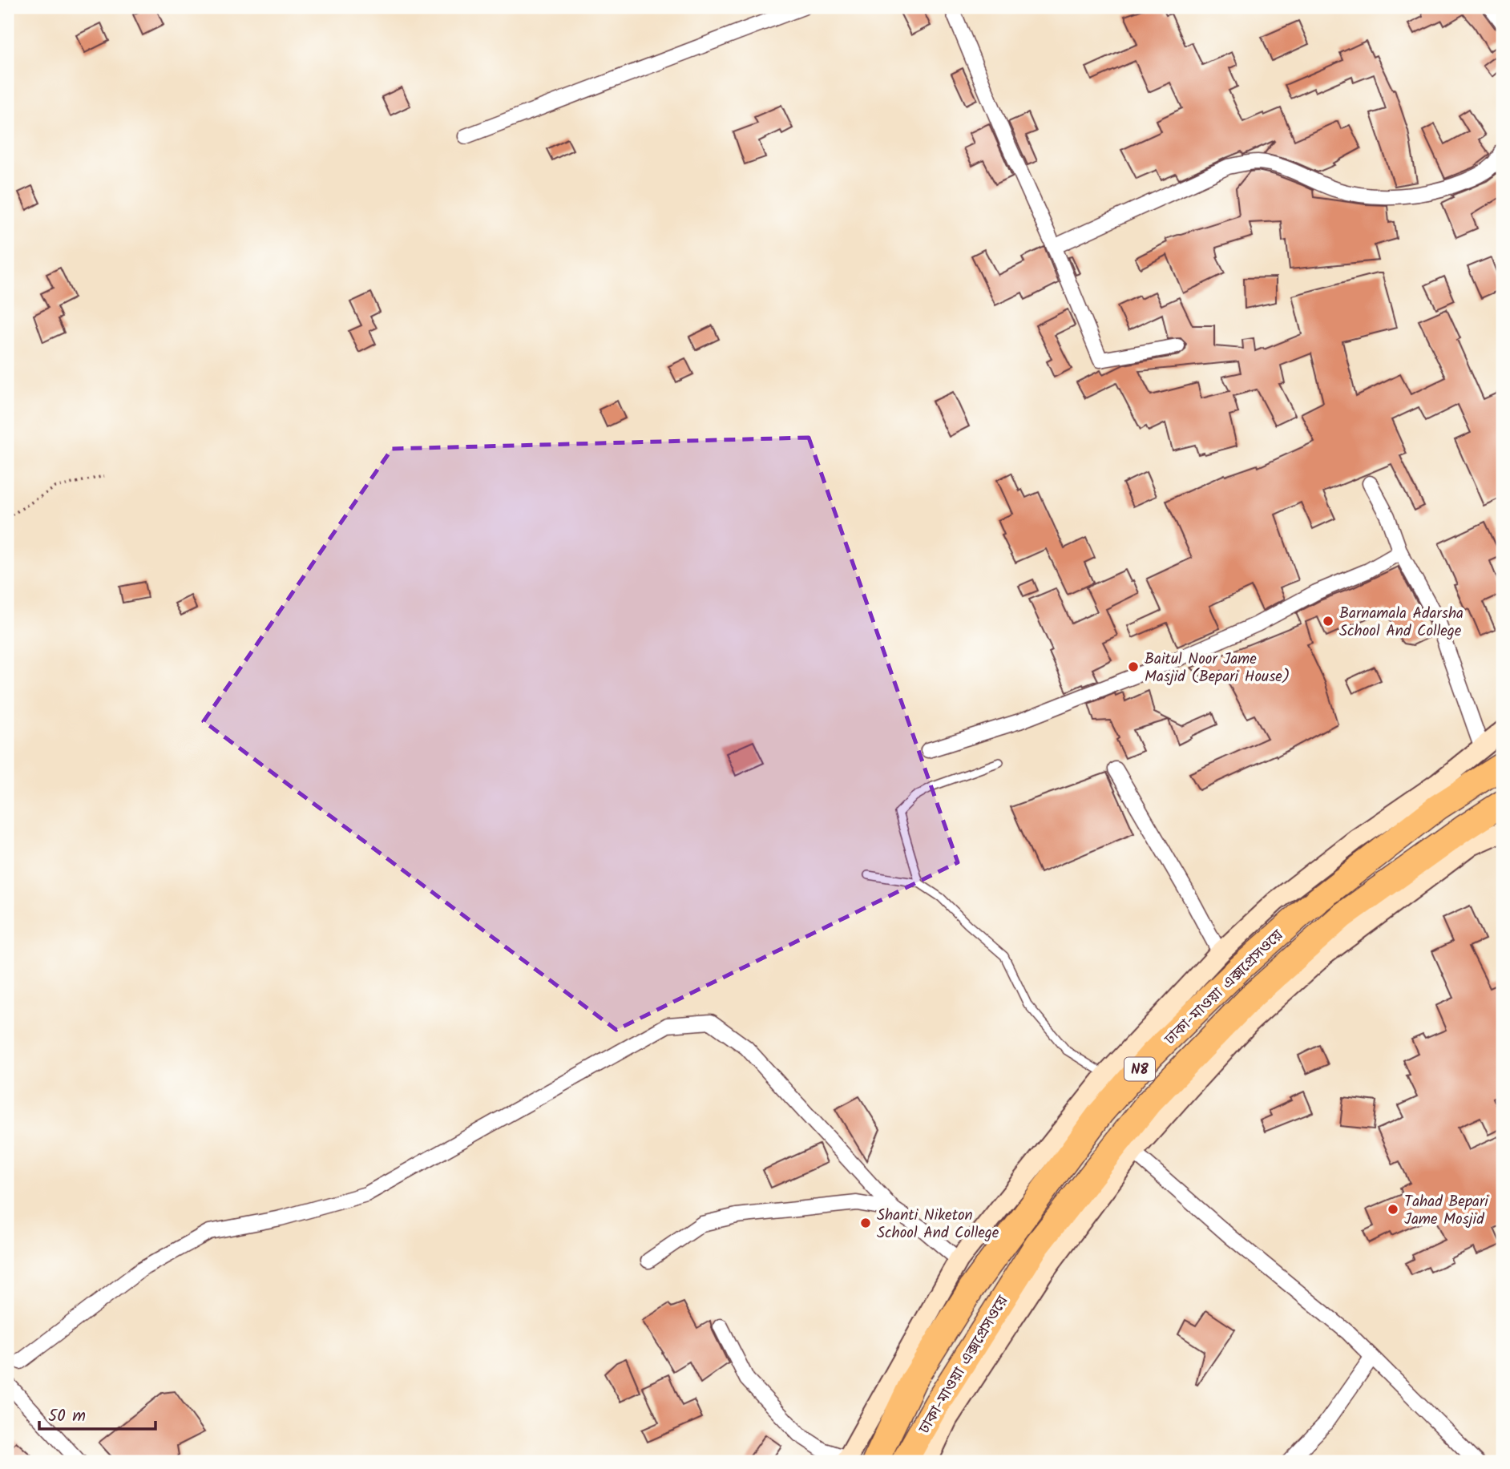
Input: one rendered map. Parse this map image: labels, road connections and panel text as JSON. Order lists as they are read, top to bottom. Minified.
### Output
{"streets":{"highway":["ঢাকা-মাওয়া এক্সপ্রেসওয়ে","N8"]},"places":["Barnamala Adarsha School And College","Baitul Noor Jame Masjid (Bepari House)","Tahad Bepari Jame Mosjid","Shanti Niketon School And College"],"scale_bar":"50 m"}
